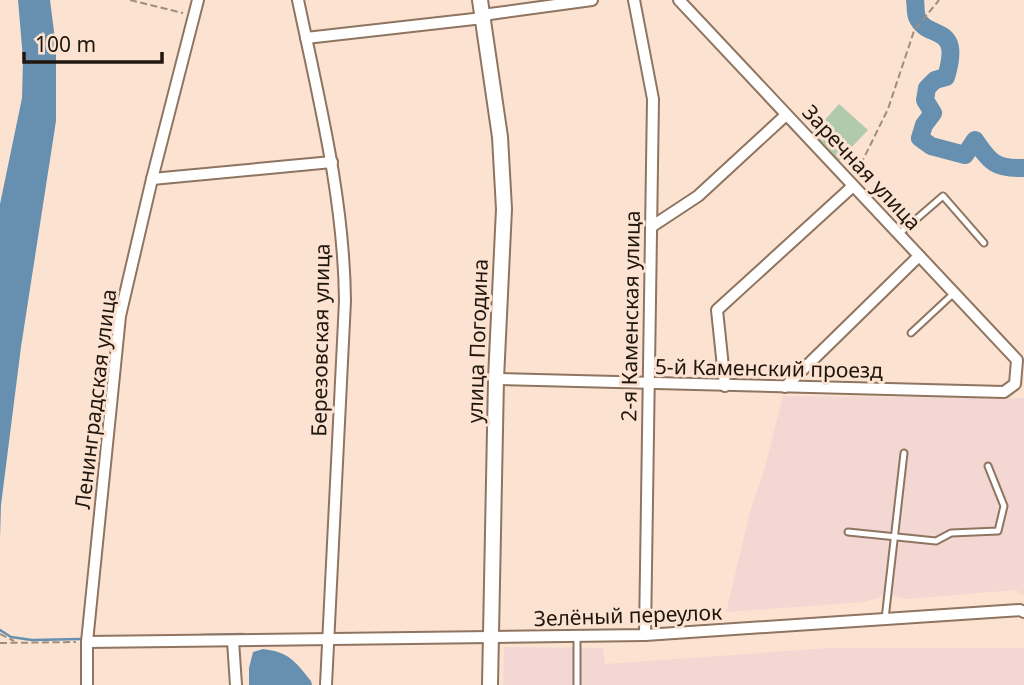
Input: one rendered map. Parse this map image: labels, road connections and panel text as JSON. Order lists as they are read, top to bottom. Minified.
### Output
{"streets":{"street":["Заречная улица","2-я Каменская улица","Березовская улица","улица Погодина","5-й Каменский проезд","Ленинградская улица","Зелёный переулок"]},"crossings":[["Заречная улица","5-й Каменский проезд"],["2-я Каменская улица","5-й Каменский проезд"],["2-я Каменская улица","Зелёный переулок"],["Березовская улица","Зелёный переулок"],["улица Погодина","5-й Каменский проезд"],["улица Погодина","Зелёный переулок"],["Ленинградская улица","Зелёный переулок"]],"scale_bar":"100 m"}
